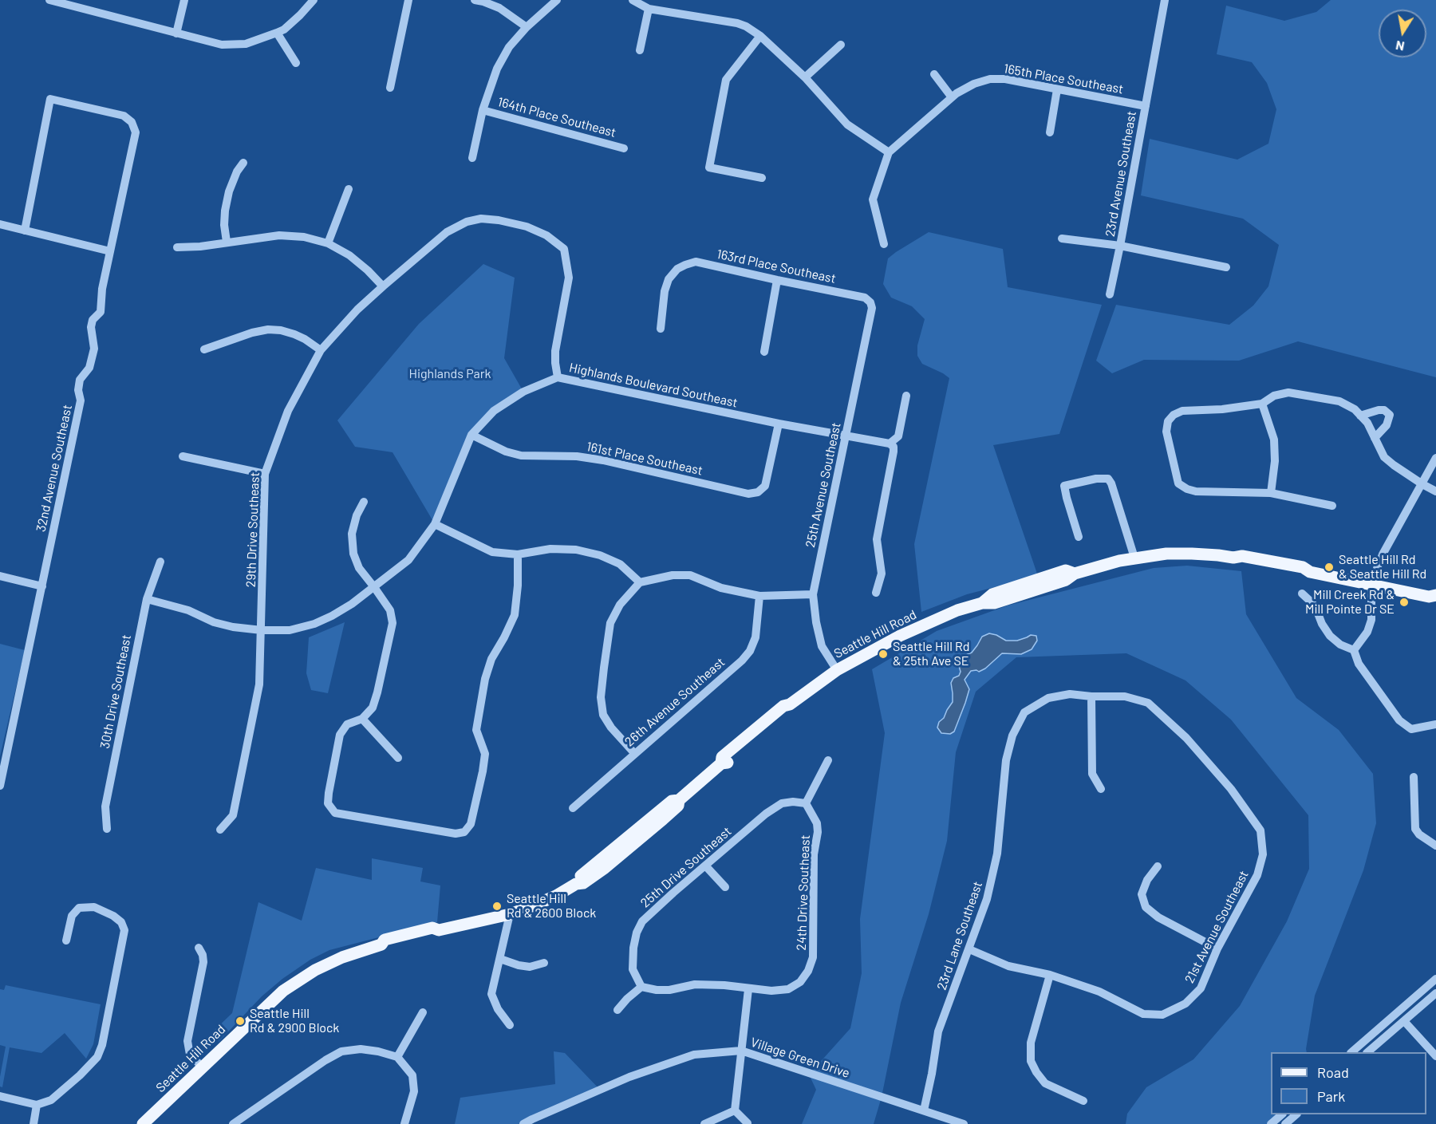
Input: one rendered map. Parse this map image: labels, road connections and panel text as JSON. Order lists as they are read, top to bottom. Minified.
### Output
{"streets":{"main road":["Seattle Hill Road"],"street":["165th Place Southeast","164th Place Southeast","23rd Avenue Southeast","163rd Place Southeast","Highlands Boulevard Southeast","161st Place Southeast","32nd Avenue Southeast","25th Avenue Southeast","29th Drive Southeast","30th Drive Southeast","26th Avenue Southeast","25th Drive Southeast","24th Drive Southeast","21st Avenue Southeast","23rd Lane Southeast","Village Green Drive"]},"crossings":[["165th Place Southeast","23rd Avenue Southeast"],["163rd Place Southeast","25th Avenue Southeast"],["Highlands Boulevard Southeast","161st Place Southeast"],["Highlands Boulevard Southeast","25th Avenue Southeast"],["Highlands Boulevard Southeast","29th Drive Southeast"],["Highlands Boulevard Southeast","30th Drive Southeast"],["25th Avenue Southeast","Seattle Hill Road"],["25th Drive Southeast","24th Drive Southeast"],["21st Avenue Southeast","23rd Lane Southeast"],["23rd Lane Southeast","Village Green Drive"]],"parks":["Highlands Park"],"places":["Seattle Hill Rd & Seattle Hill Rd","Mill Creek Rd & Mill Pointe Dr SE","Seattle Hill Rd & 25th Ave SE","Seattle Hill Rd & 2600 Block","Seattle Hill Rd & 2900 Block"],"legend":["Road","Park"],"north":"bottom"}
